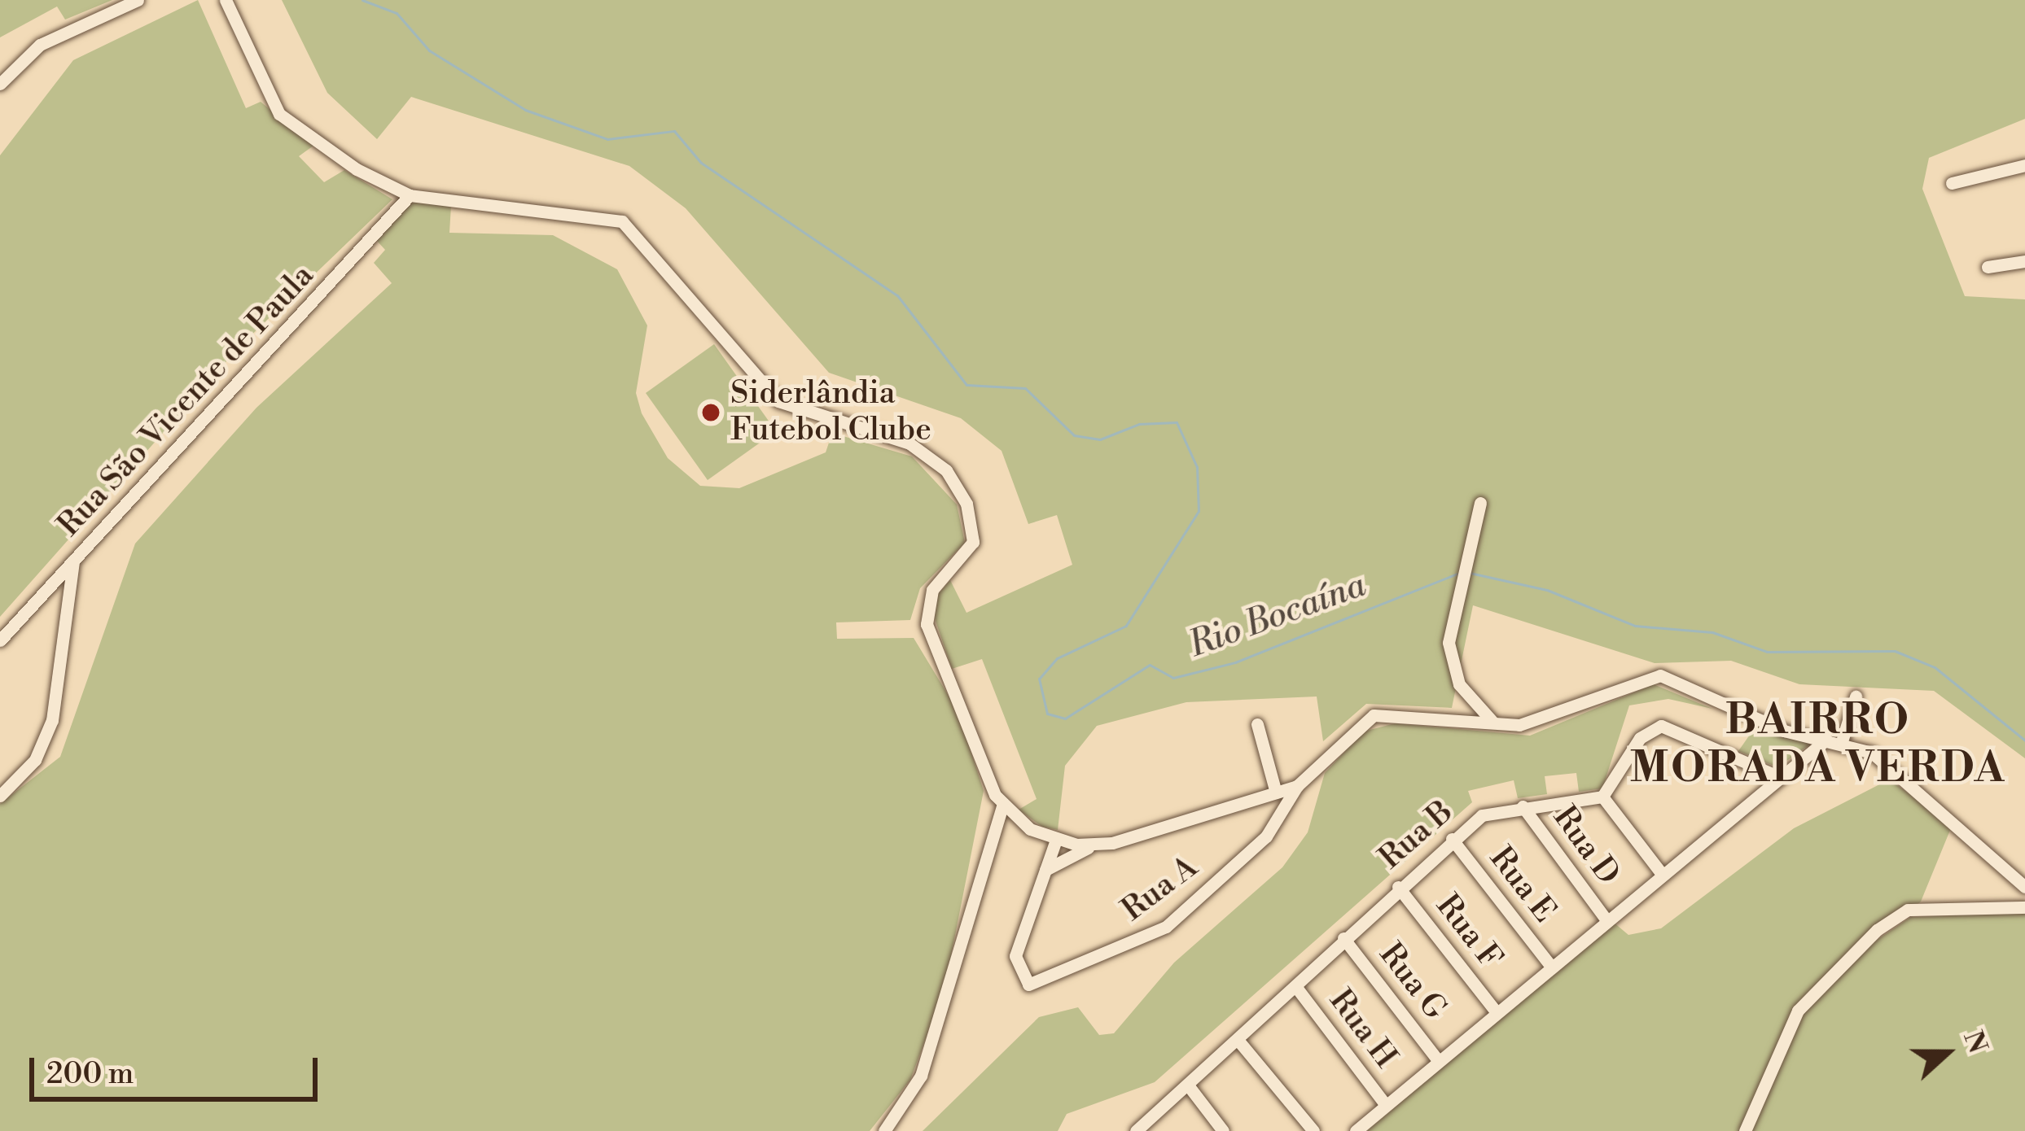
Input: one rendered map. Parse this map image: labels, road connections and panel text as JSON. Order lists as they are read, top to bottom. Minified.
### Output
{"streets":{"street":["Rua São Vicente de Paula","Rua B","Rua D","Rua E","Rua A","Rua F","Rua G","Rua H"]},"crossings":[["Rua B","Rua D"],["Rua B","Rua E"],["Rua B","Rua F"],["Rua B","Rua G"],["Rua B","Rua H"]],"districts":["BAIRRO MORADA VERDA"],"water":["Rio Bocaína"],"places":["Siderlândia Futebol Clube"],"scale_bar":"200 m","north":"right"}
